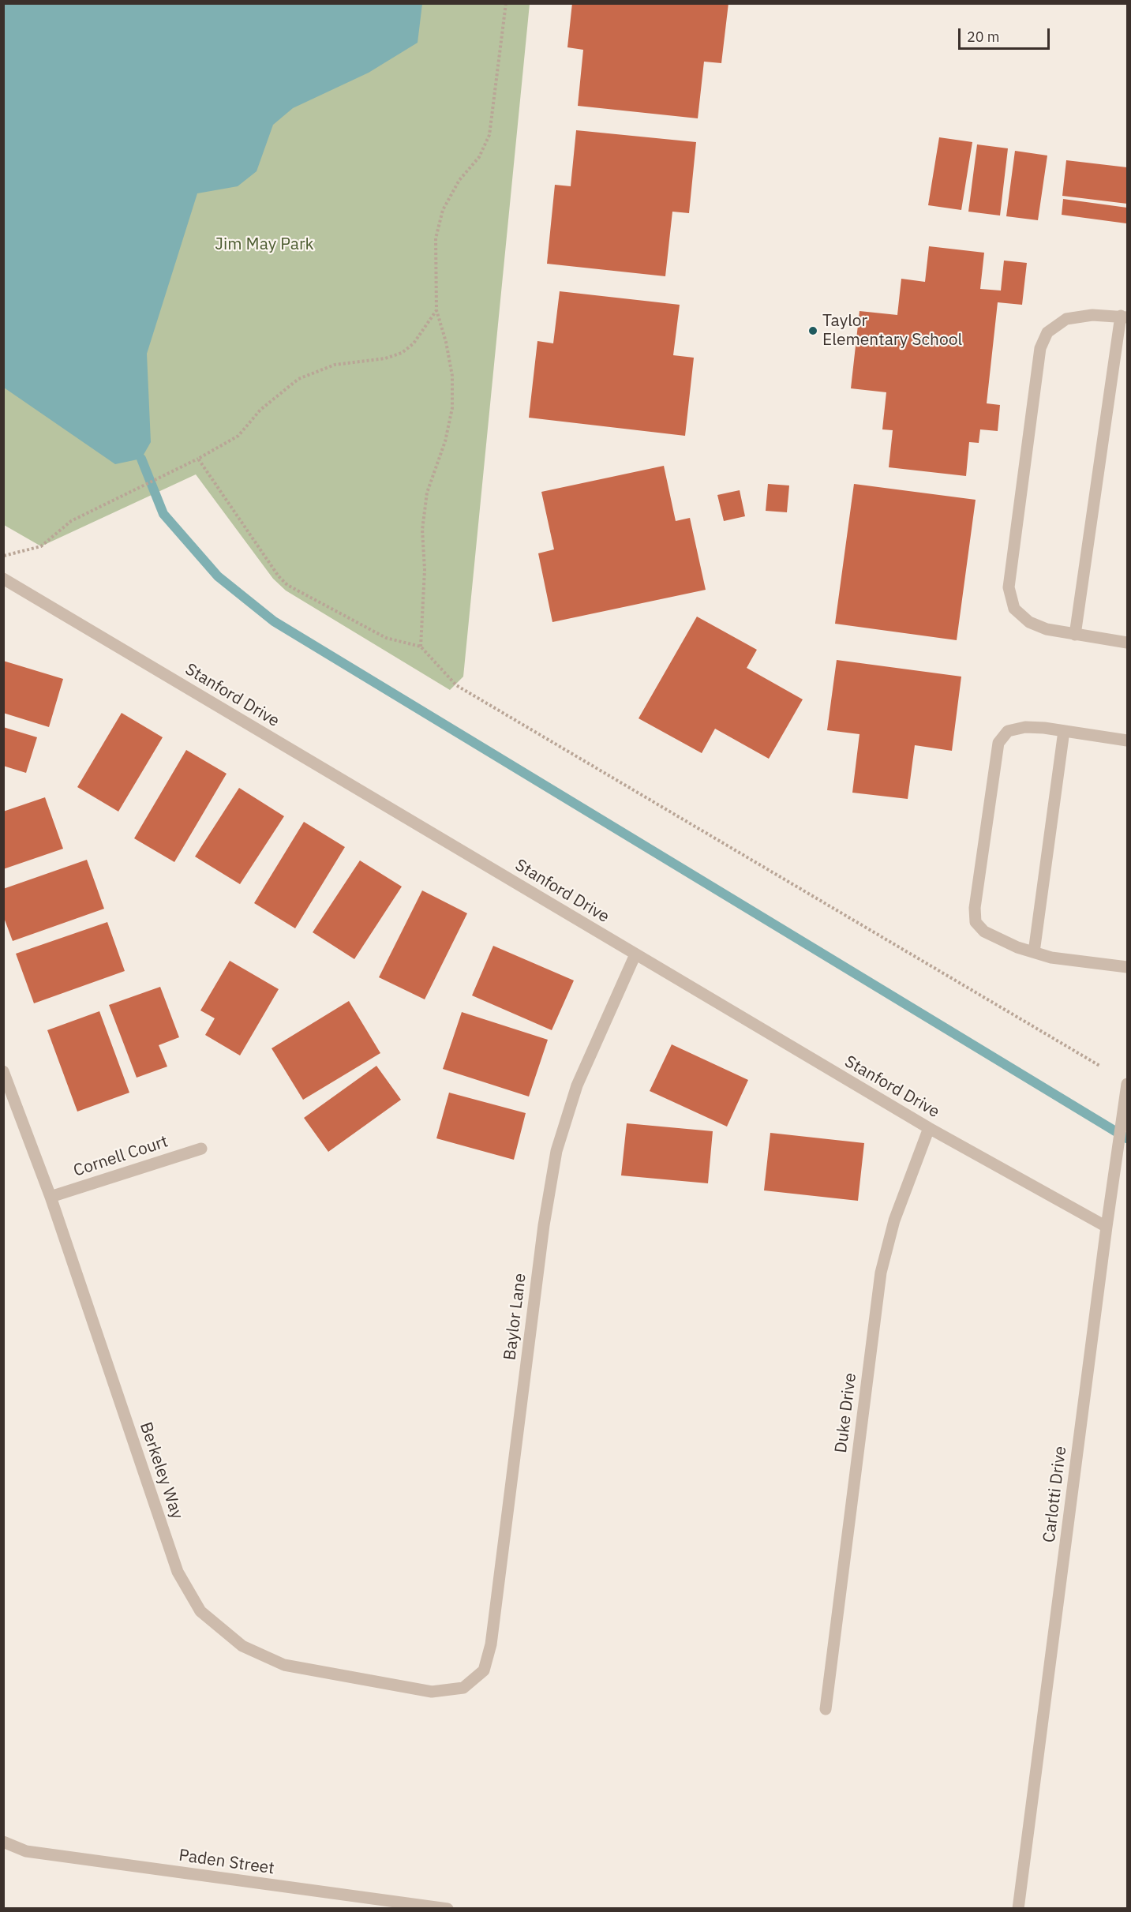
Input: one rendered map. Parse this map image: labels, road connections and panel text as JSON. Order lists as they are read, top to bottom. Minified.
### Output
{"streets":{"street":["Stanford Drive","Cornell Court","Baylor Lane","Duke Drive","Berkeley Way","Carlotti Drive","Paden Street"]},"crossings":[["Stanford Drive","Baylor Lane"],["Stanford Drive","Duke Drive"],["Stanford Drive","Carlotti Drive"],["Cornell Court","Berkeley Way"],["Baylor Lane","Berkeley Way"]],"parks":["Jim May Park"],"places":["Taylor Elementary School"],"scale_bar":"20 m"}
